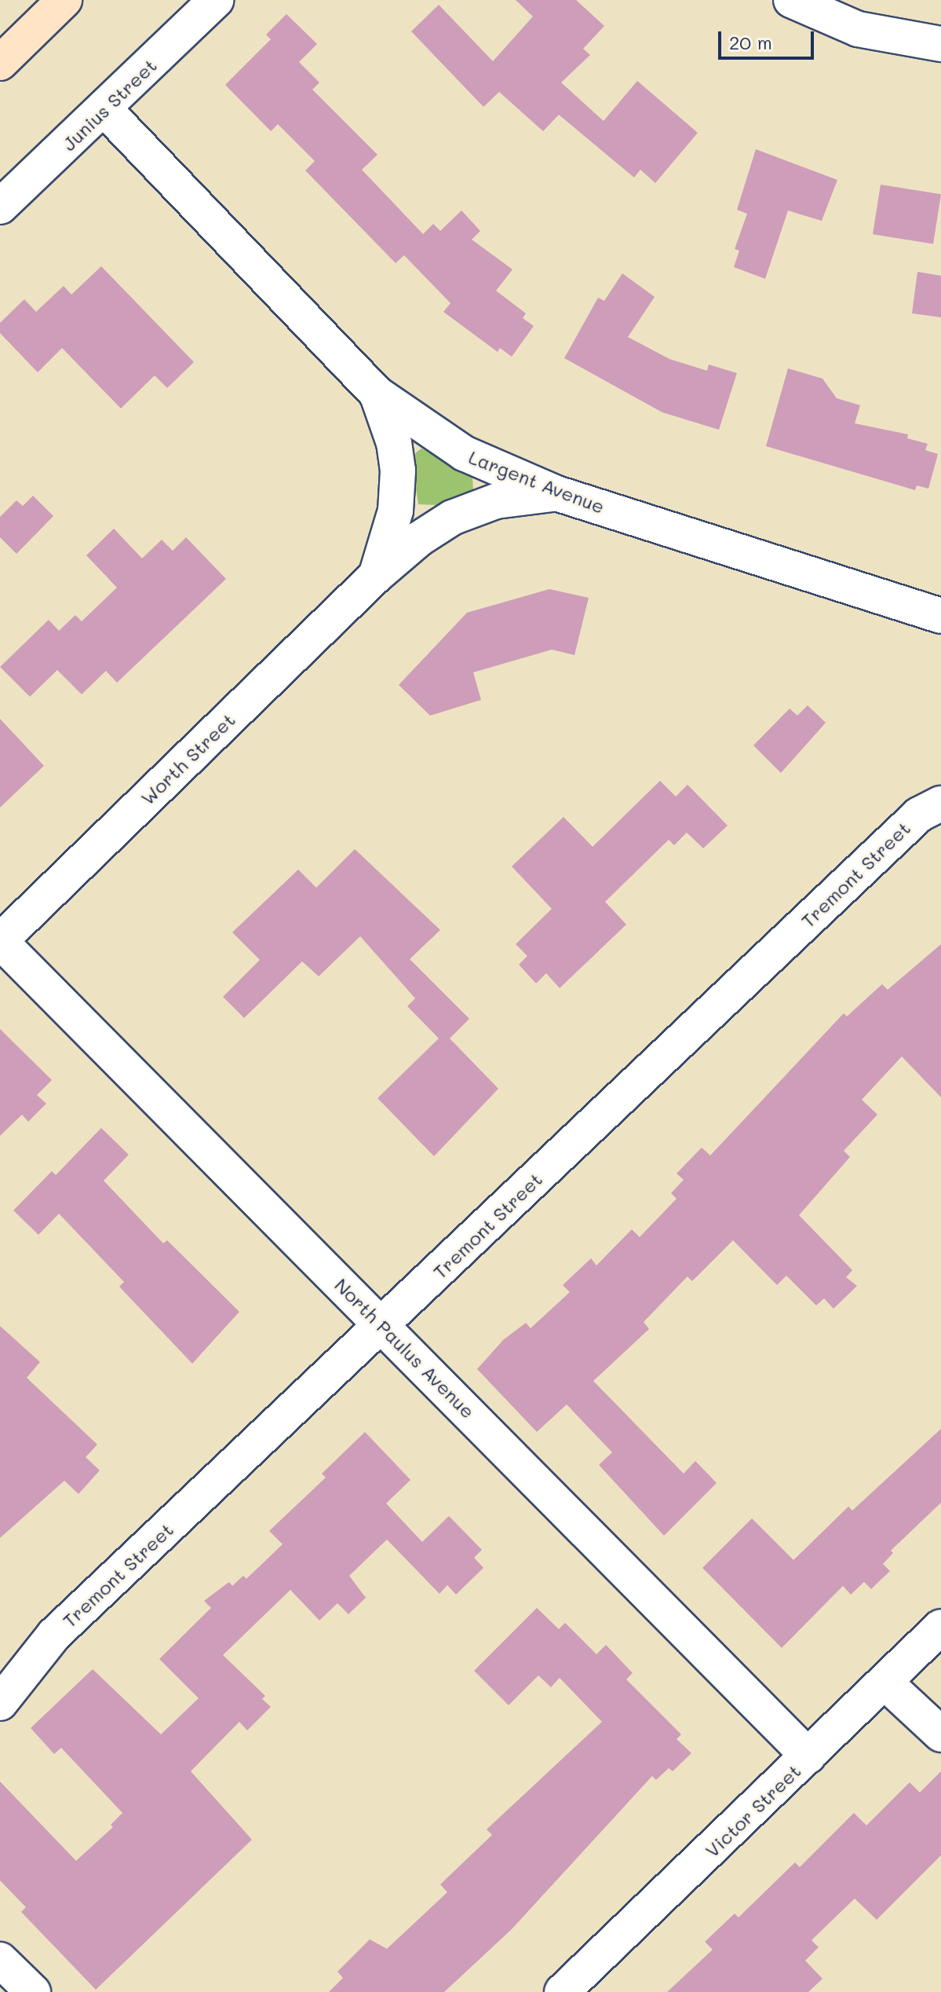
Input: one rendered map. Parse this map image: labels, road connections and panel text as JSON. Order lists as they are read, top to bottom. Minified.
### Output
{"streets":{"street":["Junius Street","Largent Avenue","Worth Street","Tremont Street","North Paulus Avenue","Victor Street"]},"crossings":[["Junius Street","Largent Avenue"],["Largent Avenue","Worth Street"],["Worth Street","North Paulus Avenue"],["Tremont Street","North Paulus Avenue"],["North Paulus Avenue","Victor Street"]],"scale_bar":"20 m"}
